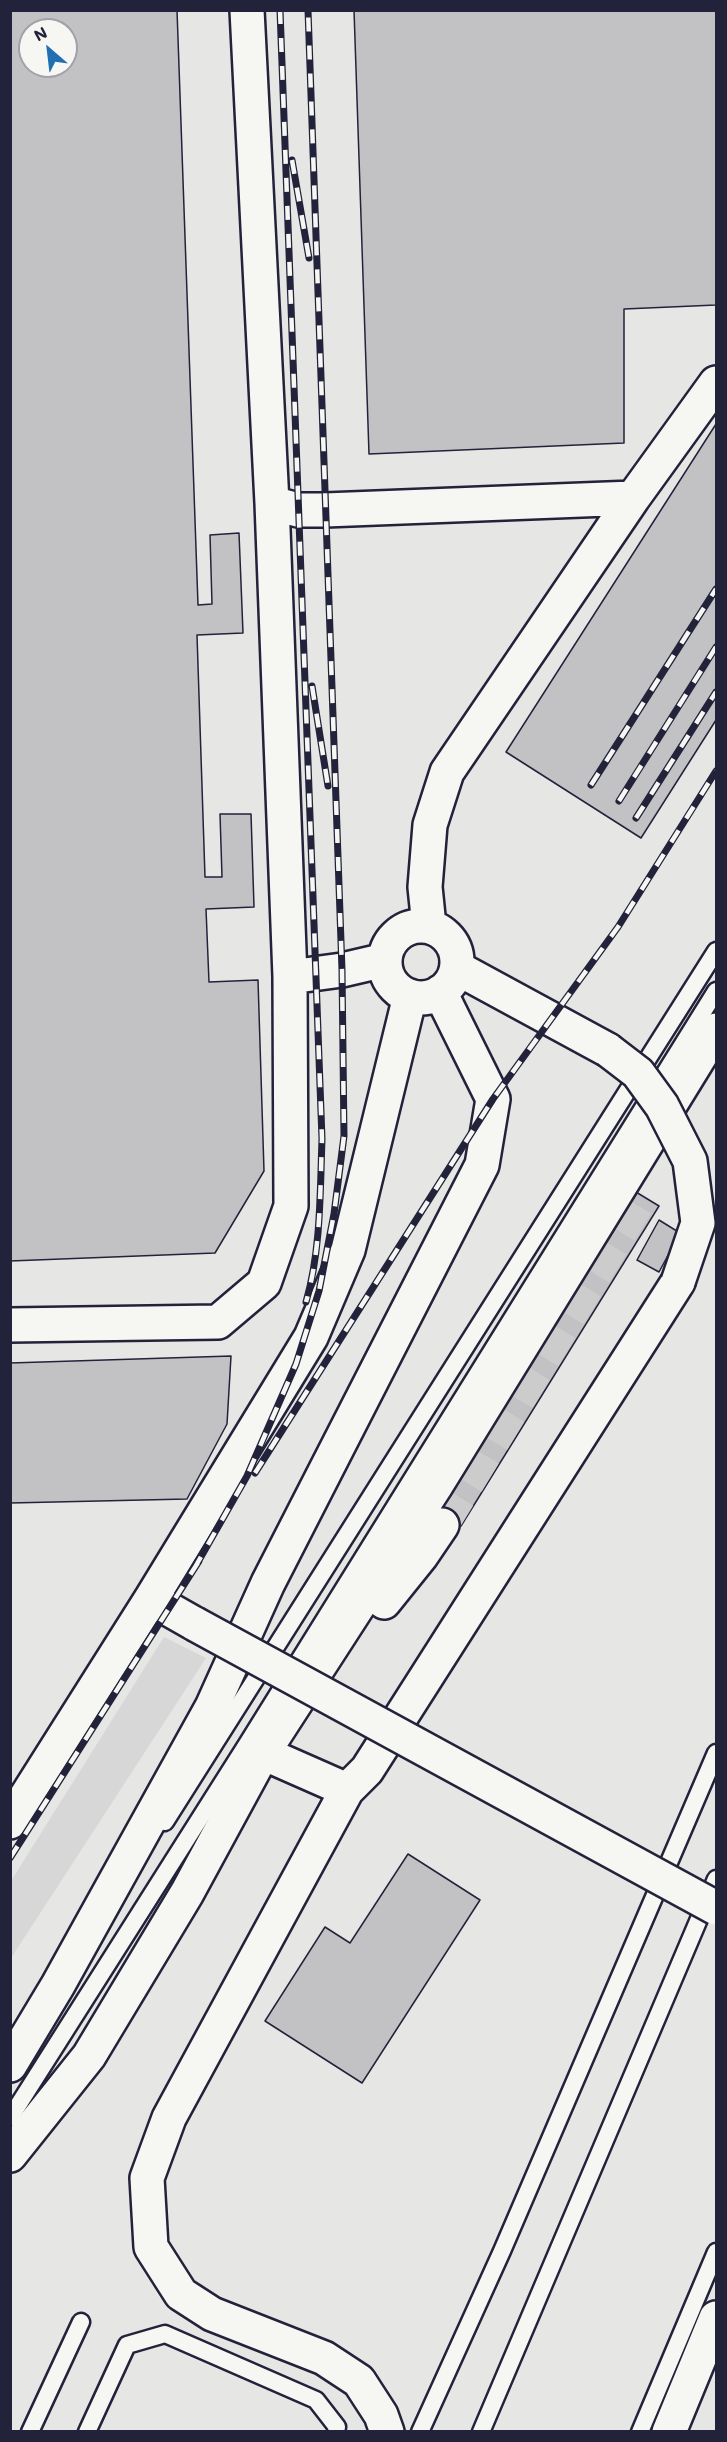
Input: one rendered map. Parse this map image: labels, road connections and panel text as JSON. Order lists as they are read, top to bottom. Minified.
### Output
{"north":"top left"}
